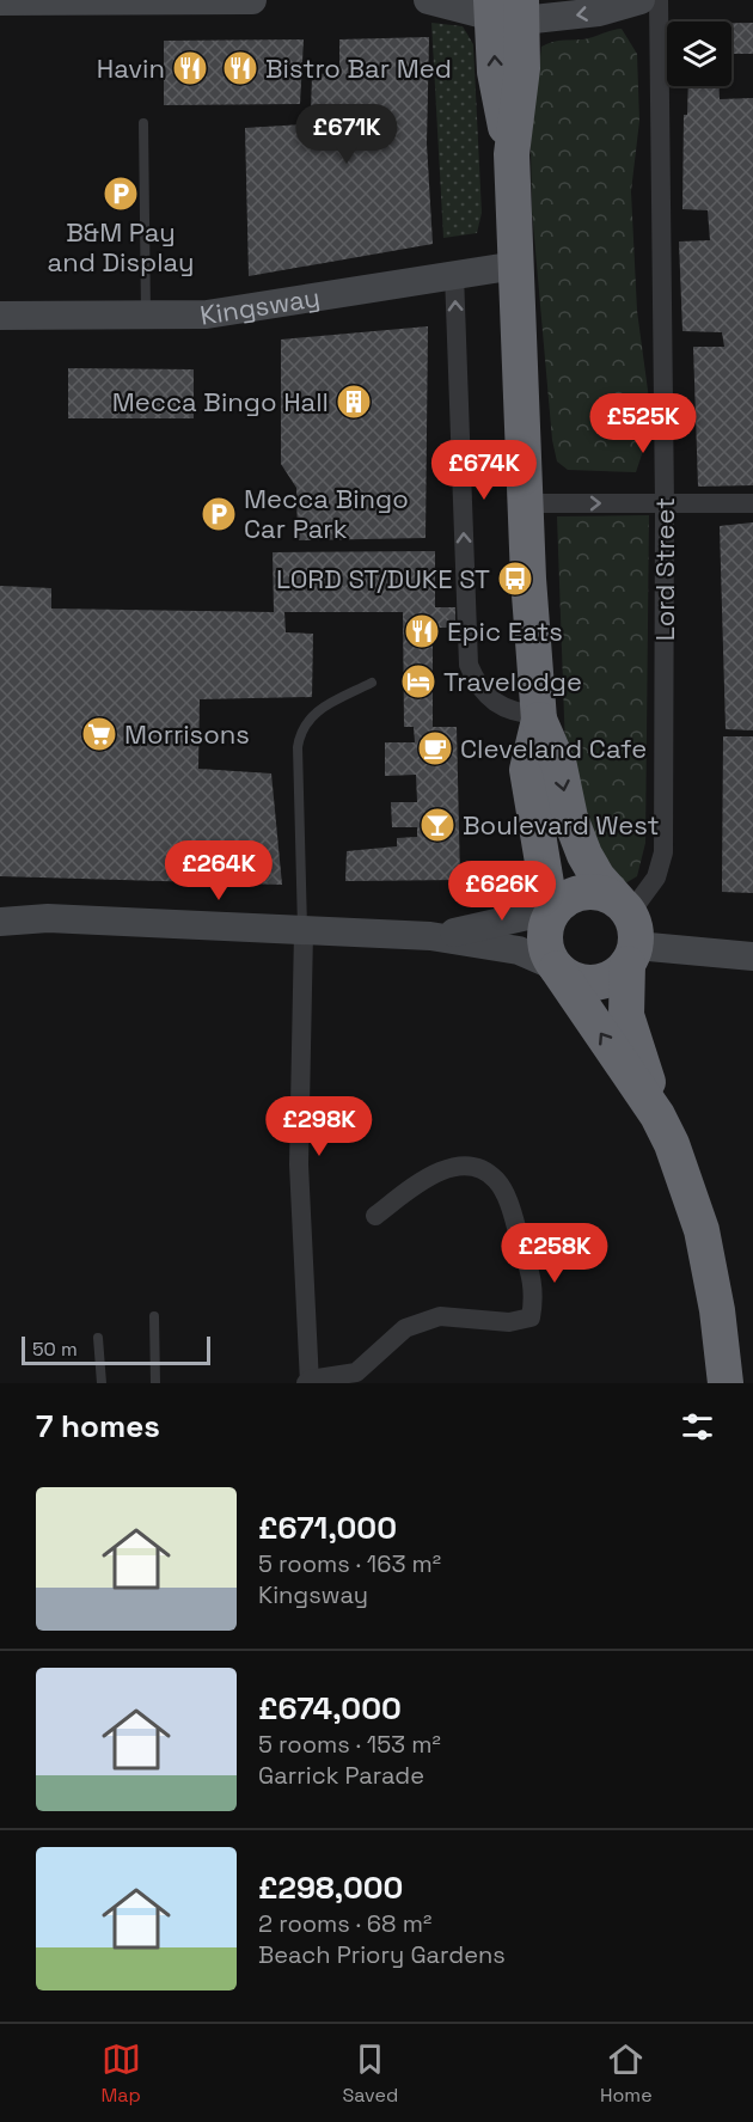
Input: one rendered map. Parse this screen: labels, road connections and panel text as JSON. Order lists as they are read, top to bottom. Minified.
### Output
{"streets":{"street":["Kingsway","Lord Street"]},"places":{"restaurant":["Havin","Bistro Bar Med","Epic Eats"],"parking":["B&M Pay and Display","Mecca Bingo Car Park"],"building":["Mecca Bingo Hall"],"bus stop":["LORD ST/DUKE ST"],"hotel":["Travelodge"],"supermarket":["Morrisons"],"cafe":["Cleveland Cafe"],"bar":["Boulevard West"]},"scale_bar":"50 m","page":{"price":["£671K","£525K","£674K","£264K","£626K","£298K","£258K"],"scale":"50 m","heading":"7 homes","list":[{"name":"£671,000","note":"5 rooms · 163 m² · Kingsway"},{"name":"£674,000","note":"5 rooms · 153 m² · Garrick Parade"},{"name":"£298,000","note":"2 rooms · 68 m² · Beach Priory Gardens"}],"tabs":["Map","Saved","Home"]}}
